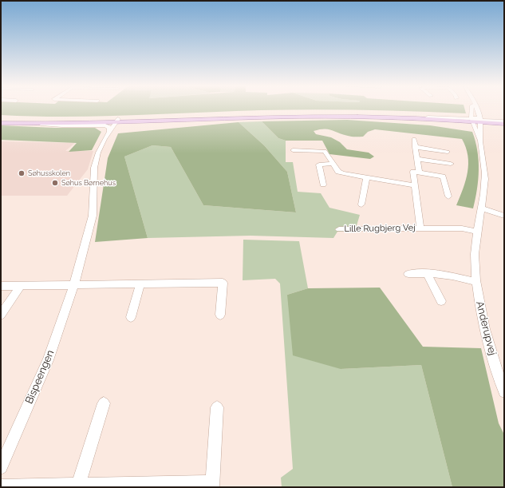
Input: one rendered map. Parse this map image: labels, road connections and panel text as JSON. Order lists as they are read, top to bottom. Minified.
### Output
{"streets":{"street":["Lille Rugbjerg Vej","Anderupvej","Bispeengen"]},"crossings":[["Lille Rugbjerg Vej","Anderupvej"]],"places":["Søhusskolen","Søhus Børnehus"]}
